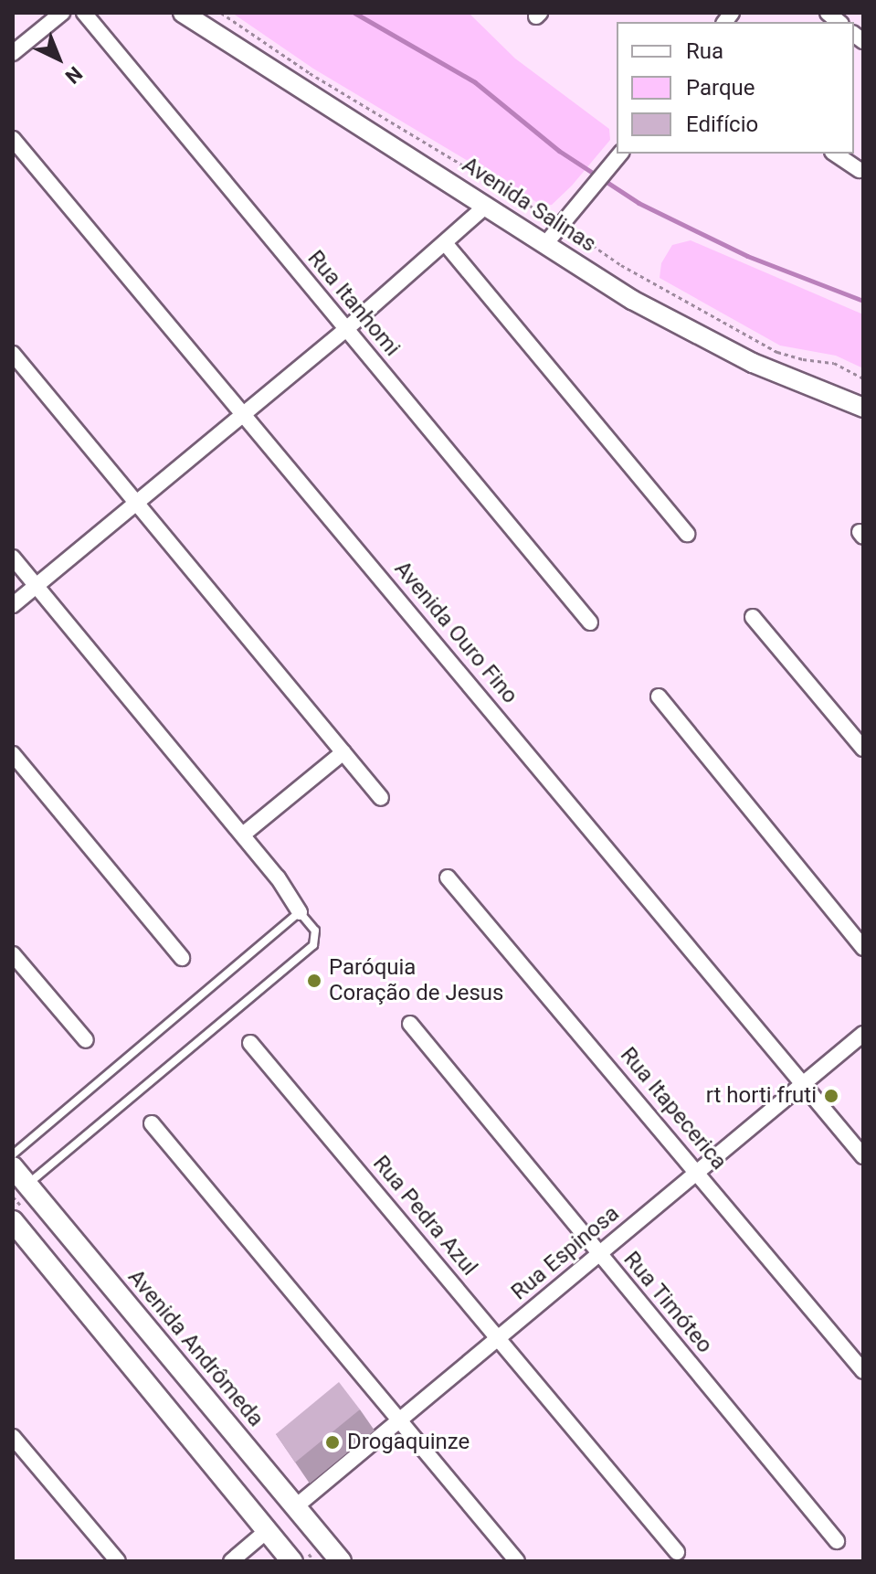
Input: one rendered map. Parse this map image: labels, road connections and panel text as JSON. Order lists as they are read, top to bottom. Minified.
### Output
{"streets":{"main road":["Avenida Andrômeda"],"street":["Avenida Salinas","Rua Itanhomi","Avenida Ouro Fino","Rua Itapecerica","Rua Pedra Azul","Rua Espinosa","Rua Timóteo"]},"crossings":[["Avenida Ouro Fino","Rua Espinosa"],["Rua Itapecerica","Rua Espinosa"],["Rua Pedra Azul","Rua Espinosa"],["Rua Espinosa","Rua Timóteo"],["Rua Espinosa","Avenida Andrômeda"]],"places":["Paróquia Coração de Jesus","rt horti fruti","Drogaquinze"],"legend":["Rua","Parque","Edifício"],"north":"bottom right"}
